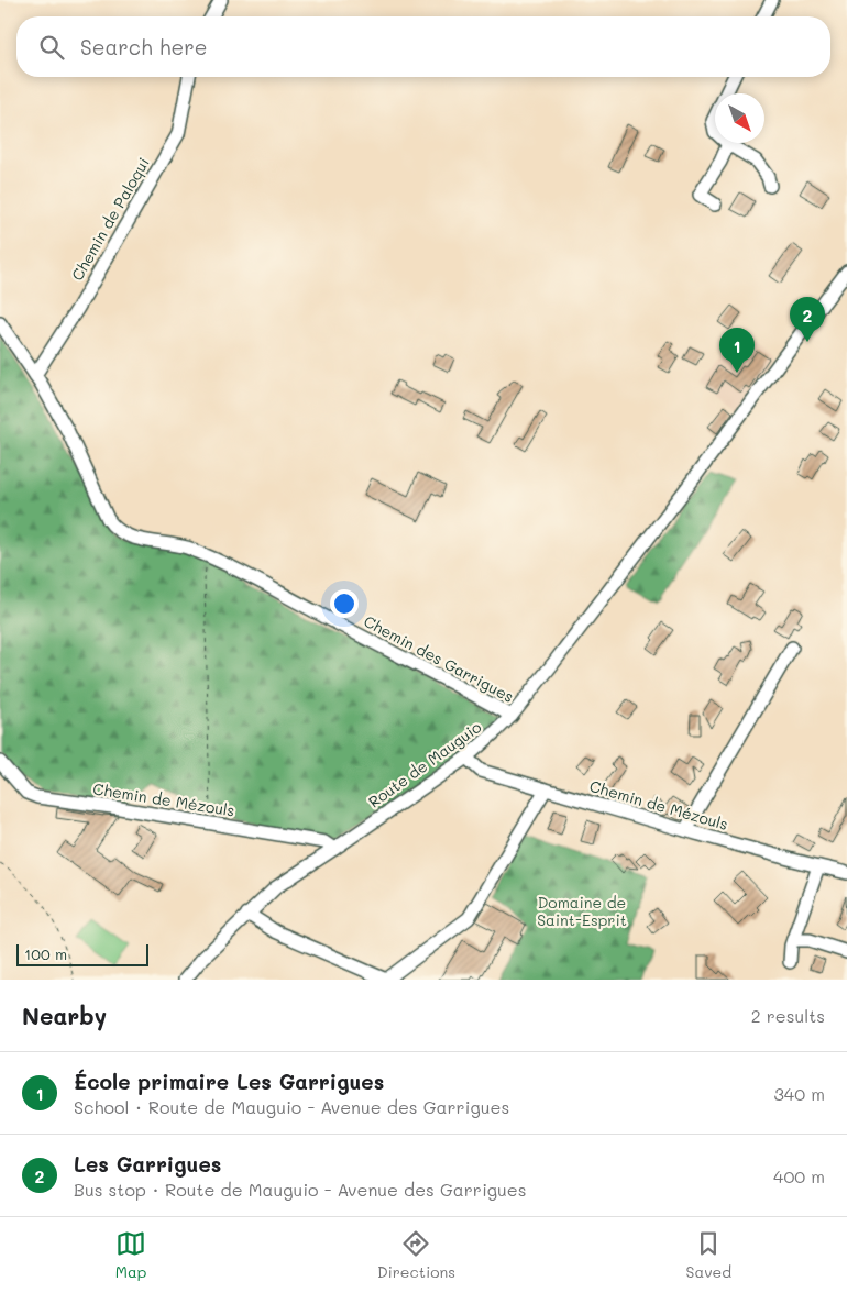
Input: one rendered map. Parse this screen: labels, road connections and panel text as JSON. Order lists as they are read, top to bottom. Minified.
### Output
{"streets":{"street":["Chemin de Paloqui","Chemin des Garrigues","Route de Mauguio","Chemin de Mézouls"]},"crossings":[["Chemin de Paloqui","Chemin des Garrigues"],["Chemin des Garrigues","Route de Mauguio"],["Route de Mauguio","Chemin de Mézouls"]],"parks":["Domaine de Saint-Esprit"],"scale_bar":"100 m","north":"bottom right","page":{"search":"Search here","pins":["2","1"],"scale":"100 m","heading":["Nearby","2 results"],"list":[{"mark":"1","name":"École primaire Les Garrigues","note":"School · Route de Mauguio - Avenue des Garrigues","value":"340 m"},{"mark":"2","name":"Les Garrigues","note":"Bus stop · Route de Mauguio - Avenue des Garrigues","value":"400 m"}],"nav":["Map","Directions","Saved"]}}
